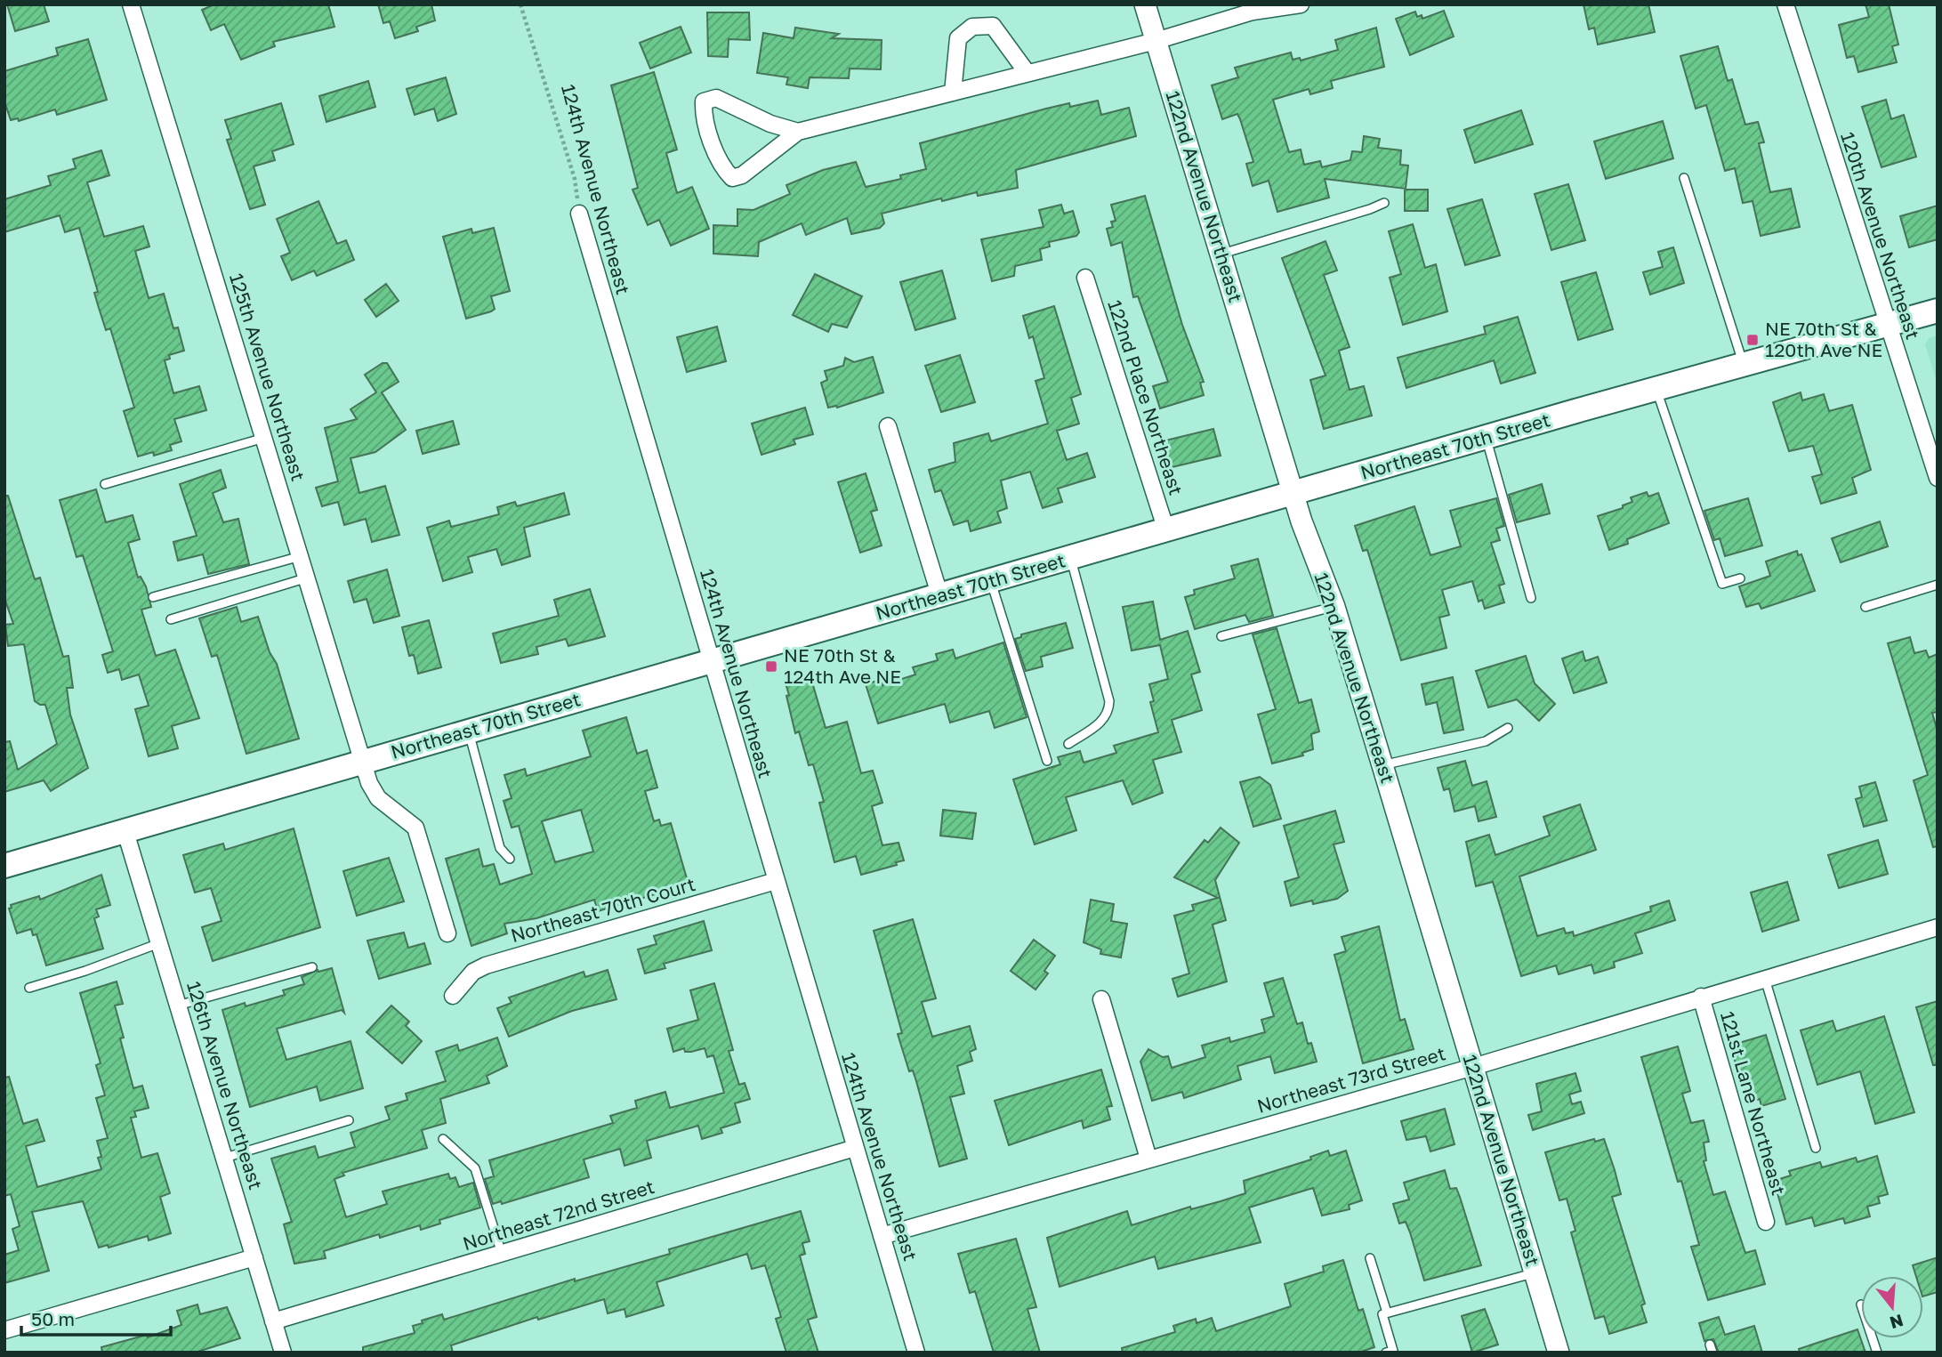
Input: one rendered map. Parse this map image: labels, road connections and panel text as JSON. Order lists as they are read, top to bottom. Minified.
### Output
{"streets":{"main road":["Northeast 70th Street"],"street":["124th Avenue Northeast","122nd Avenue Northeast","120th Avenue Northeast","125th Avenue Northeast","122nd Place Northeast","Northeast 70th Court","Northeast 73rd Street","126th Avenue Northeast","121st Lane Northeast","Northeast 72nd Street"]},"crossings":[["124th Avenue Northeast","Northeast 70th Street"],["124th Avenue Northeast","Northeast 70th Court"],["124th Avenue Northeast","Northeast 73rd Street"],["124th Avenue Northeast","Northeast 72nd Street"],["122nd Avenue Northeast","Northeast 70th Street"],["122nd Avenue Northeast","Northeast 73rd Street"],["120th Avenue Northeast","Northeast 70th Street"],["125th Avenue Northeast","Northeast 70th Street"],["122nd Place Northeast","Northeast 70th Street"],["Northeast 70th Street","126th Avenue Northeast"],["Northeast 73rd Street","121st Lane Northeast"],["126th Avenue Northeast","Northeast 72nd Street"]],"places":{"transit":["NE 70th St & 120th Ave NE","NE 70th St & 124th Ave NE"]},"scale_bar":"50 m","north":"bottom"}
